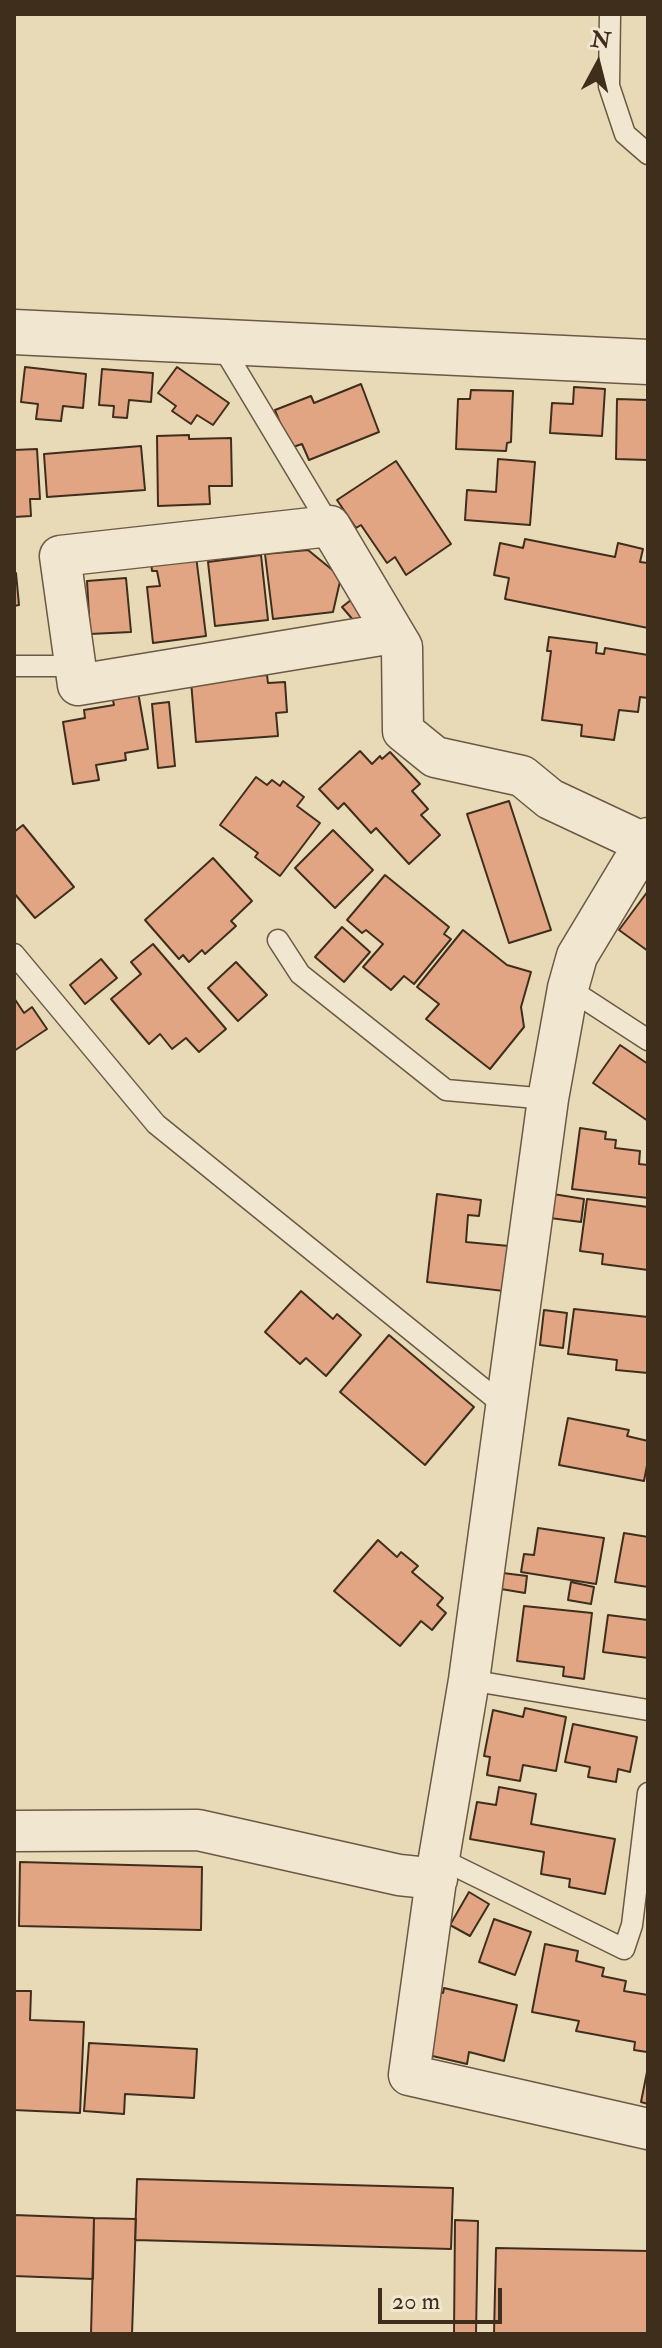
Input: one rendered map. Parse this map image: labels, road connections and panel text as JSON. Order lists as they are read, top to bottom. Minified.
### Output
{"scale_bar":"20 m","north":"top"}
